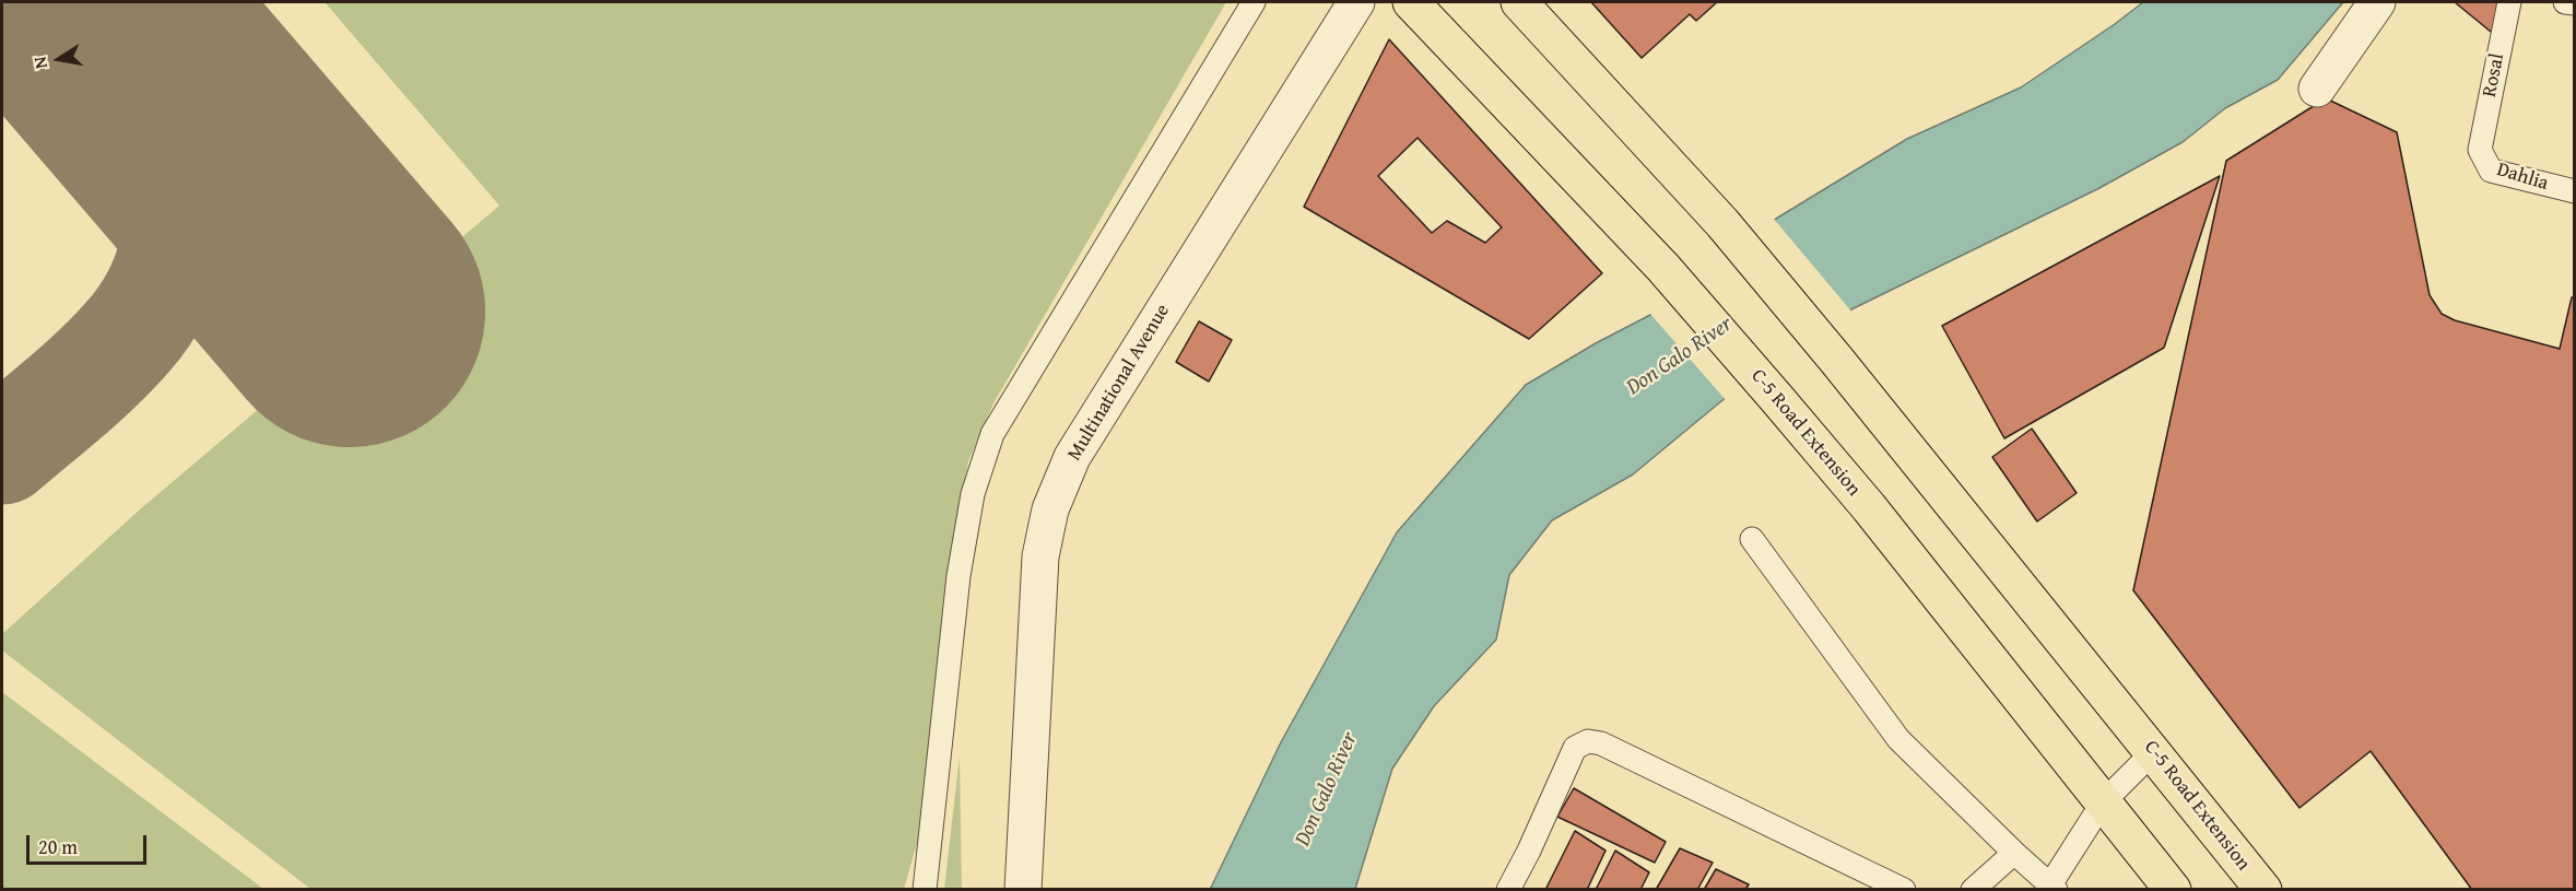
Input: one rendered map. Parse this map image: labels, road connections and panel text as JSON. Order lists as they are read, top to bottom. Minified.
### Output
{"streets":{"main road":["C-5 Road Extension"],"street":["Multinational Avenue"],"lane":["Rosal","Dahlia"]},"crossings":[["Rosal","Dahlia"]],"water":["Don Galo River"],"scale_bar":"20 m","north":"left"}
